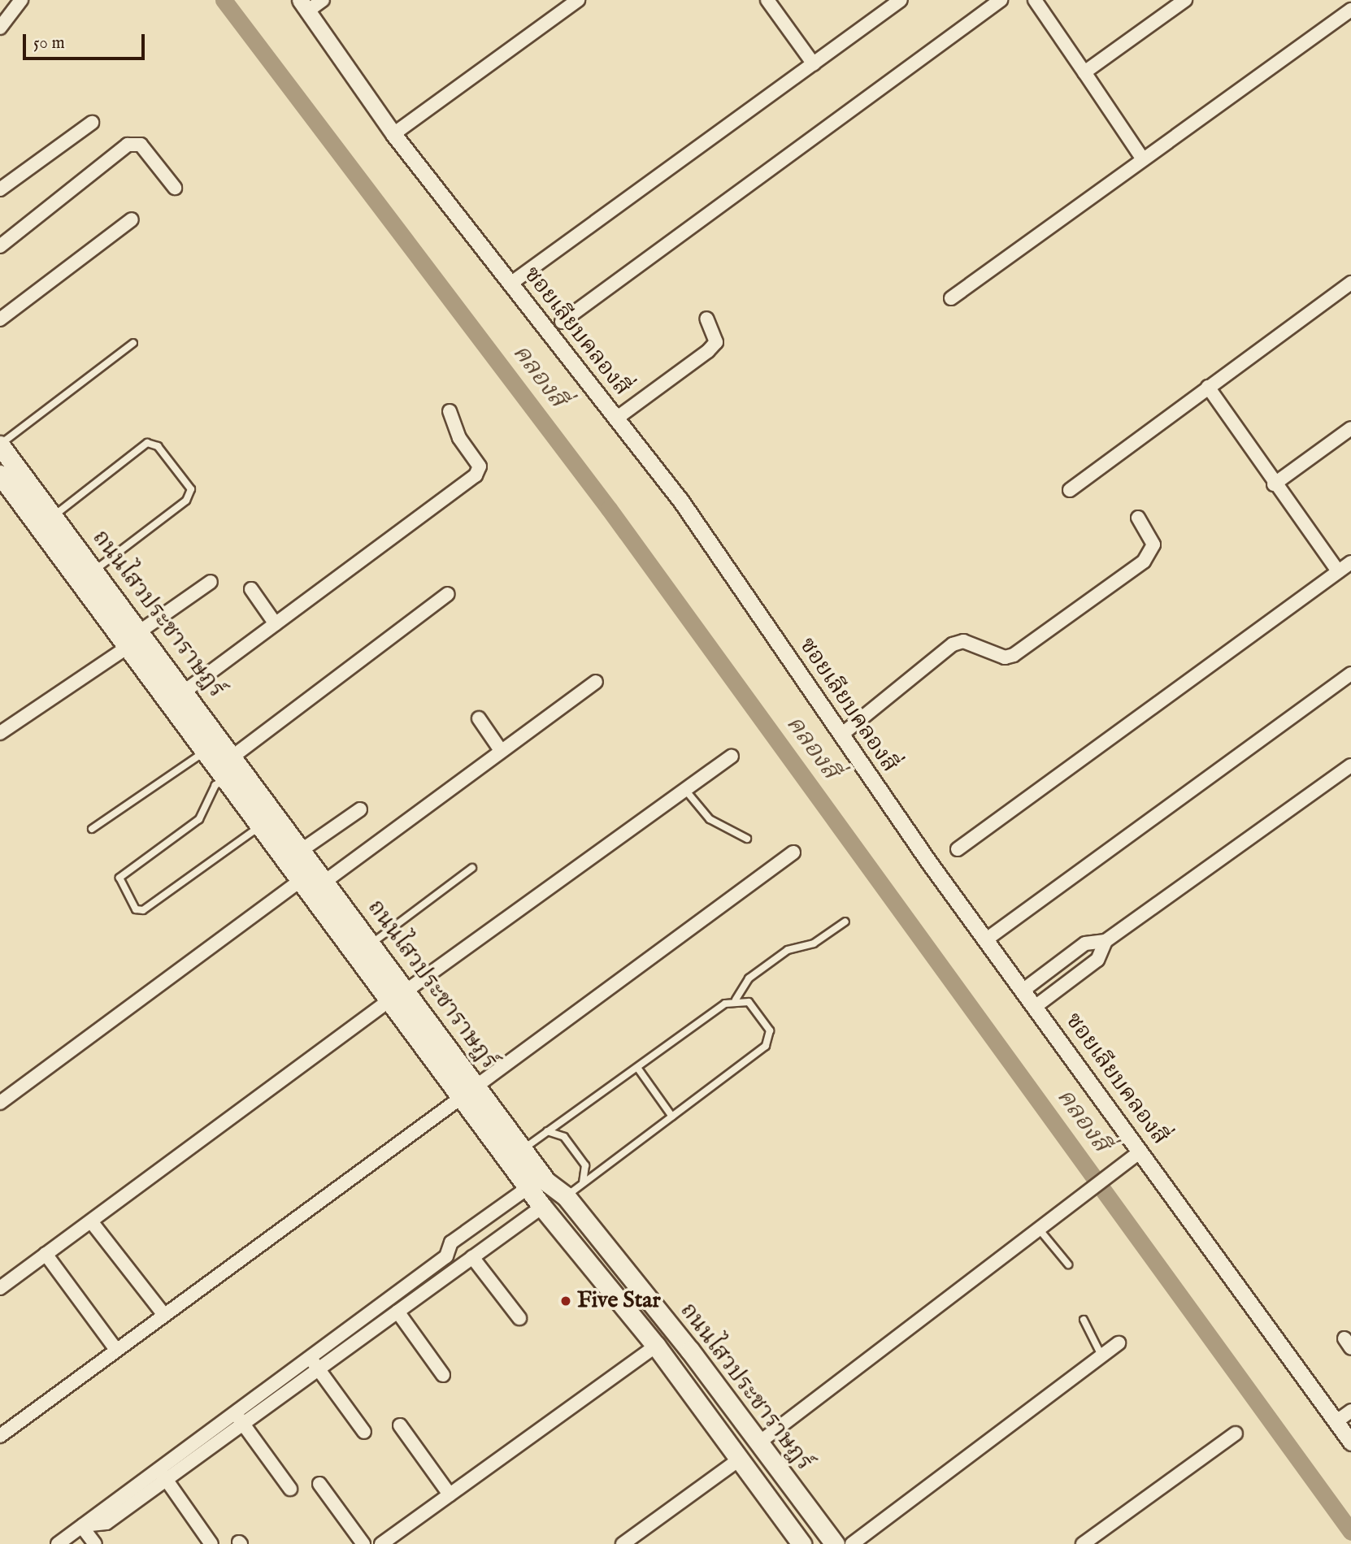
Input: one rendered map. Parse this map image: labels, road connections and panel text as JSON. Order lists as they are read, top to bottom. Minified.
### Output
{"streets":{"main road":["ถนนไสวประชาราษฎร์"],"street":["ซอยเลียบคลองสี่"]},"water":["คลองสี่"],"places":["Five Star"],"scale_bar":"50 m"}
